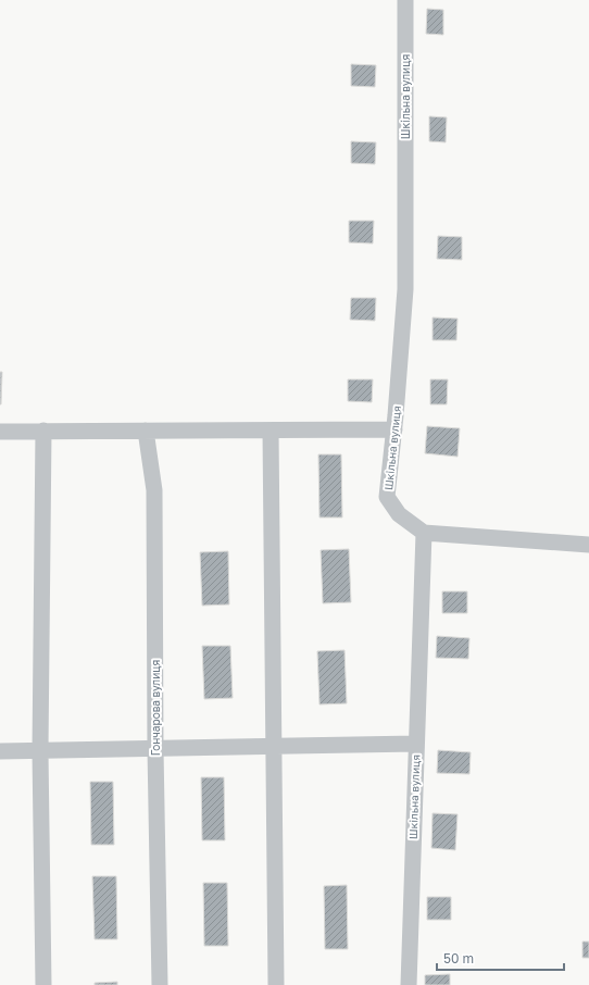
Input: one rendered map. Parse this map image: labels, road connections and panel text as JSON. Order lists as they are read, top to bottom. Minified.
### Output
{"streets":{"street":["Шкільна вулиця","Гончарова вулиця"]},"scale_bar":"50 m"}
